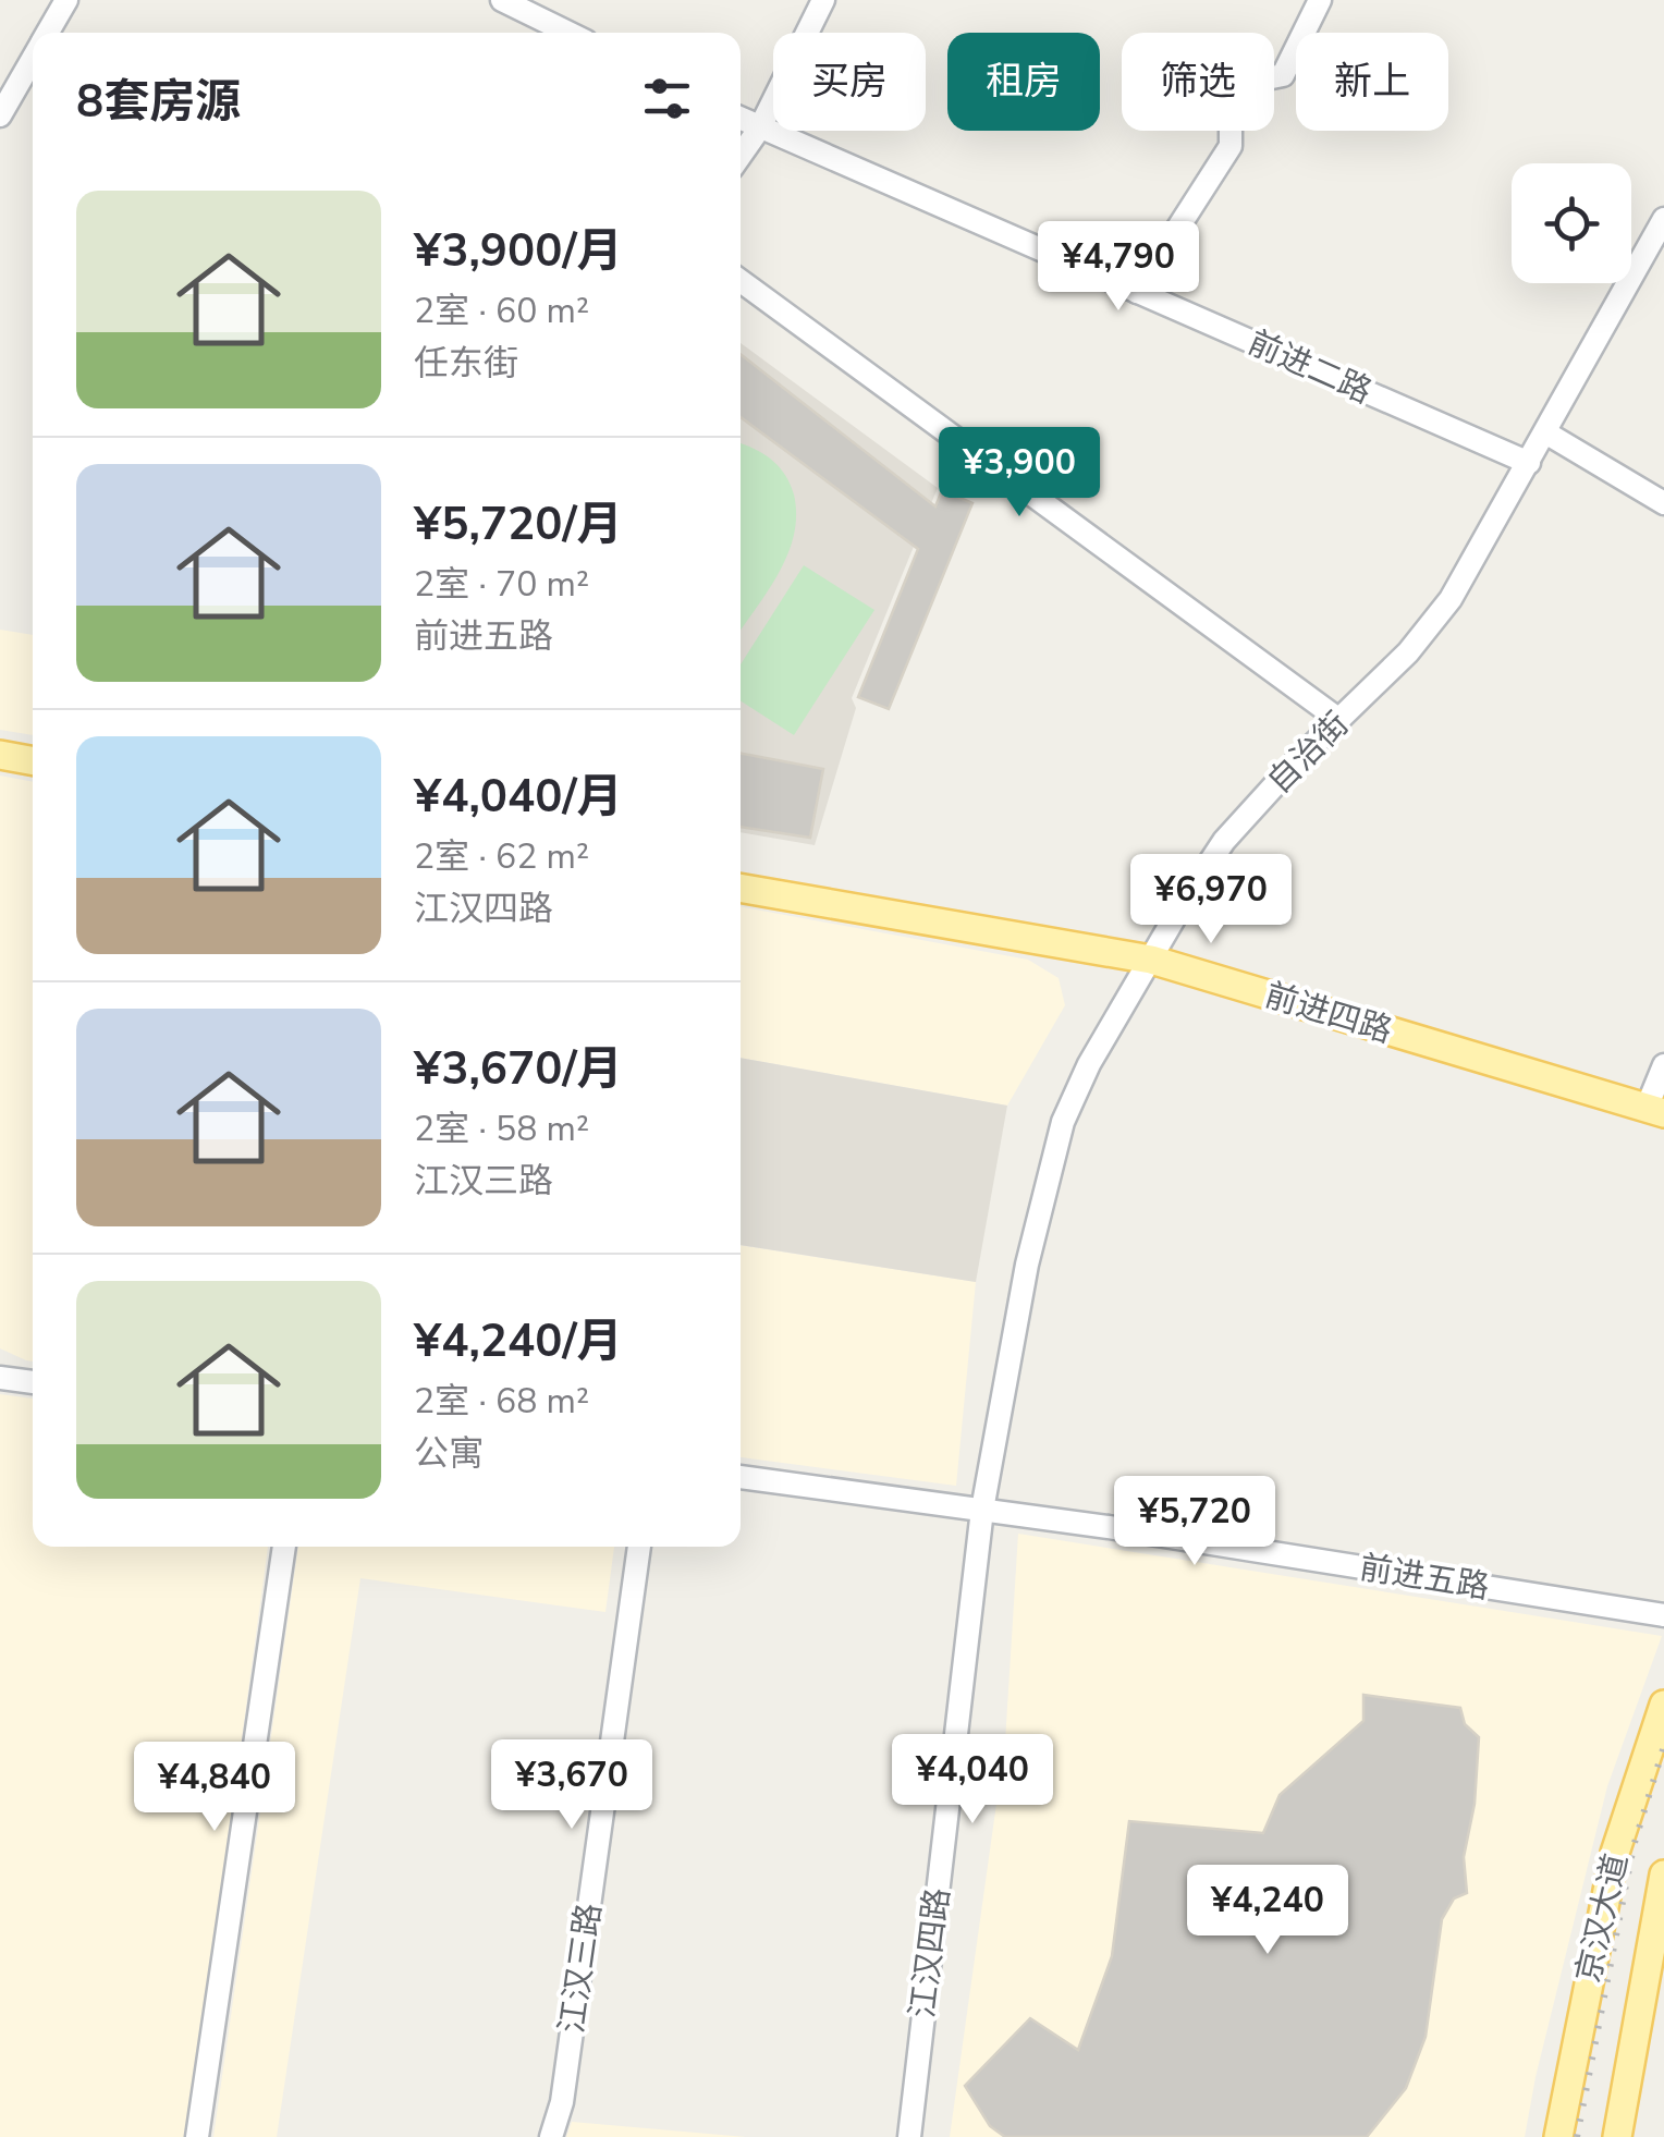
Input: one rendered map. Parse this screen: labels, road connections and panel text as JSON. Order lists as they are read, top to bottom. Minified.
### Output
{"streets":{"main road":["前进四路","京汉大道"],"street":["前进二路","自治街","前进五路","江汉四路","江汉三路"]},"crossings":[["前进二路","自治街"],["自治街","前进四路"],["自治街","前进五路"],["自治街","江汉四路"],["前进五路","江汉四路"]],"page":{"chip":["买房","租房","筛选","新上"],"heading":"8套房源","list":[{"name":"¥3,900/月","note":"2室 · 60 m² · 任东街"},{"name":"¥5,720/月","note":"2室 · 70 m² · 前进五路"},{"name":"¥4,040/月","note":"2室 · 62 m² · 江汉四路"},{"name":"¥3,670/月","note":"2室 · 58 m² · 江汉三路"},{"name":"¥4,240/月","note":"2室 · 68 m² · 公寓"}],"price":["¥4,790","¥3,900","¥6,970","¥5,720","¥4,040","¥3,670","¥4,840","¥4,240"]}}
